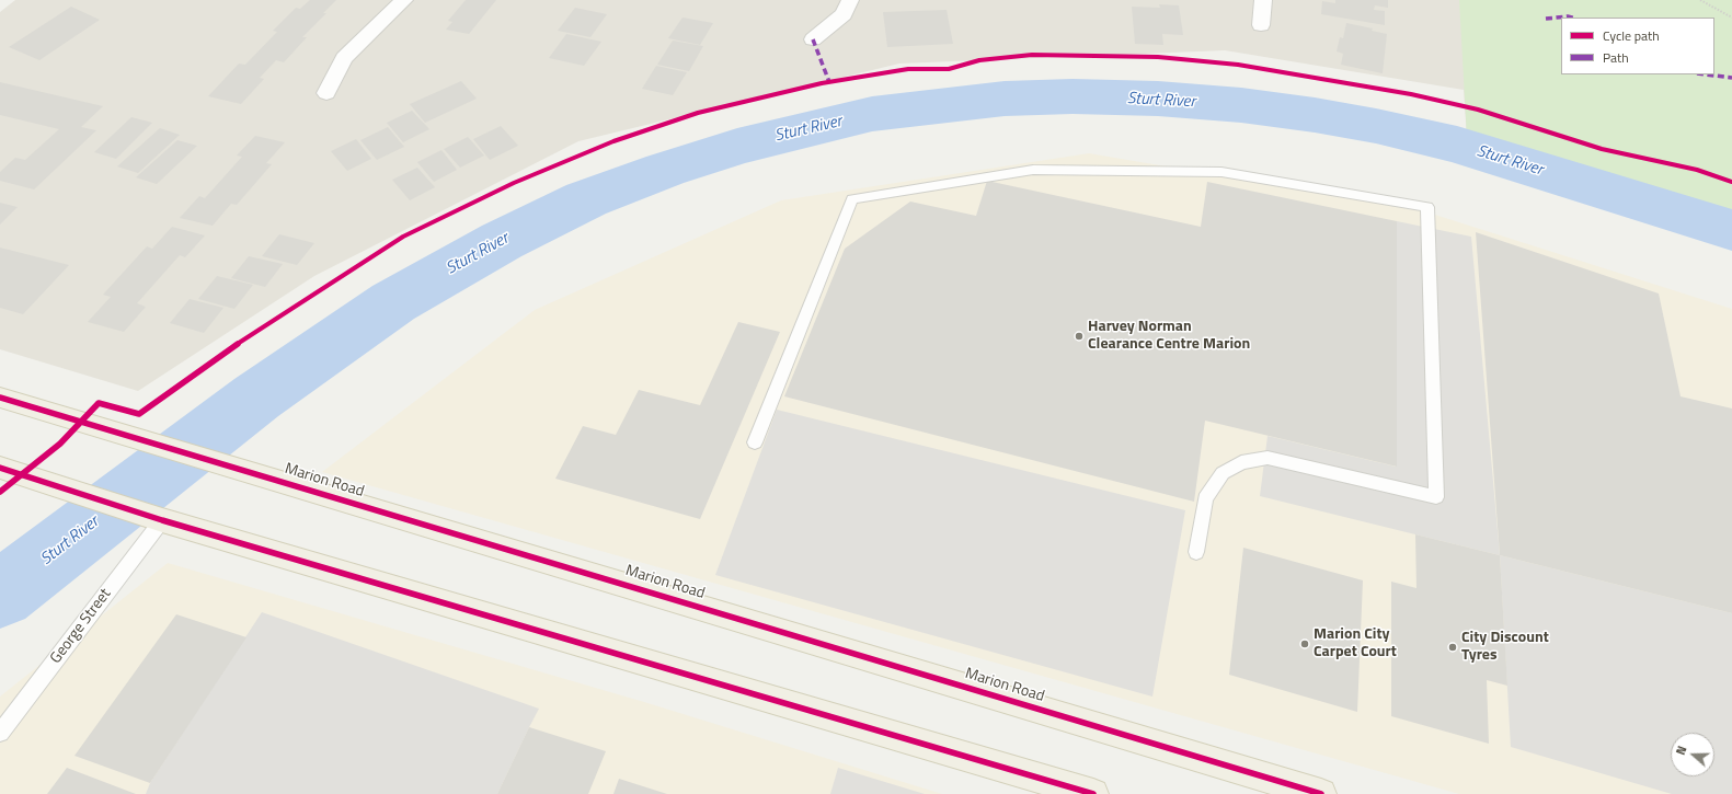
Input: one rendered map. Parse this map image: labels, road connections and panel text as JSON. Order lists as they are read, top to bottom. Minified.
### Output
{"streets":{"main road":["Marion Road"],"lane":["George Street"]},"water":["Sturt River"],"places":["Harvey Norman Clearance Centre Marion","Marion City Carpet Court","City Discount Tyres"],"legend":["Cycle path","Path"],"north":"left"}
